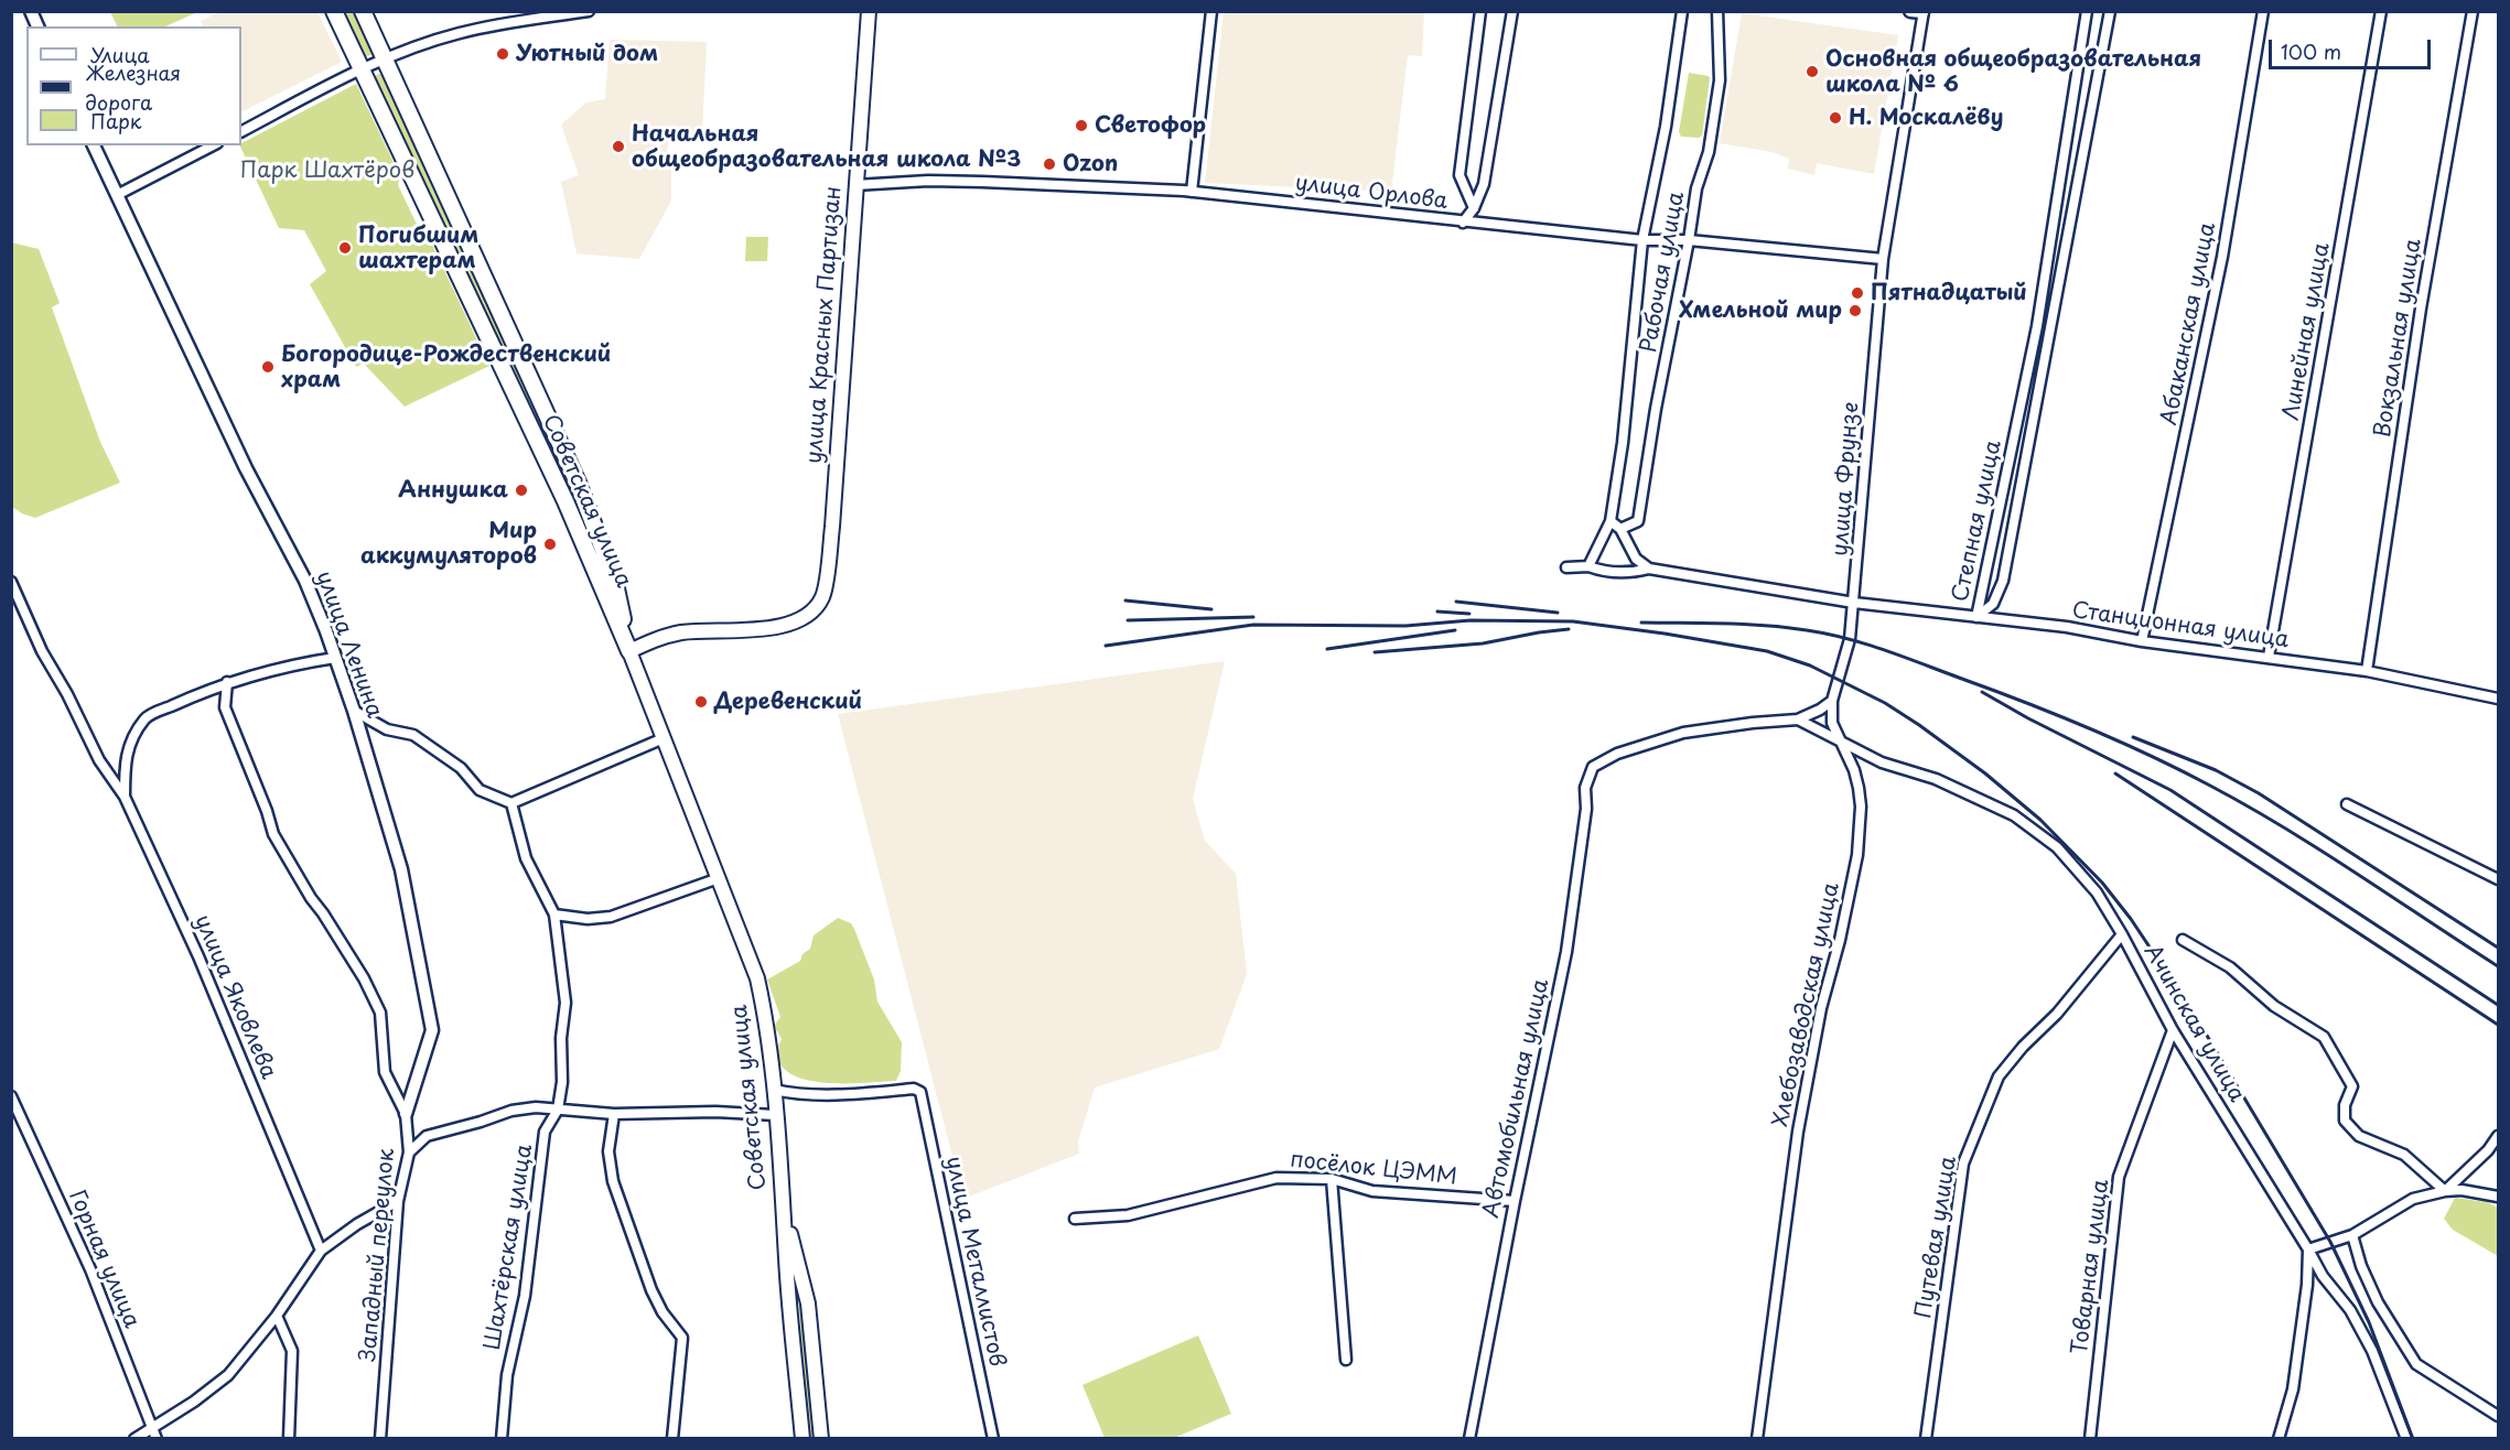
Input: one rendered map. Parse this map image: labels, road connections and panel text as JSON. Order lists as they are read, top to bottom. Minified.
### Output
{"streets":{"main road":["улица Красных Партизан","Советская улица"],"street":["улица Орлова","Рабочая улица","Абаканская улица","Линейная улица","Вокзальная улица","улица Фрунзе","Степная улица","Станционная улица","улица Ленина","улица Яковлева","Хлебозаводская улица","Ачинская улица","Автомобильная улица","посёлок ЦЭММ","Путевая улица","Шахтёрская улица","Западный переулок","Горная улица","улица Металлистов","Товарная улица"]},"crossings":[["улица Орлова","Рабочая улица"],["улица Орлова","улица Красных Партизан"],["улица Орлова","улица Фрунзе"],["Абаканская улица","Станционная улица"],["улица Красных Партизан","Советская улица"],["Линейная улица","Станционная улица"],["Вокзальная улица","Станционная улица"],["улица Фрунзе","Станционная улица"],["улица Фрунзе","Хлебозаводская улица"],["Советская улица","улица Металлистов"],["Степная улица","Станционная улица"],["улица Ленина","Западный переулок"],["Хлебозаводская улица","Ачинская улица"],["Ачинская улица","Автомобильная улица"],["Ачинская улица","Путевая улица"],["Ачинская улица","Товарная улица"],["Автомобильная улица","посёлок ЦЭММ"]],"parks":["Парк Шахтёров"],"places":["Уютный дом","Основная общеобразовательная школа № 6","Н. Москалёву","Светофор","Начальная общеобразовательная школа №3","Ozon","Погибшим шахтерам","Пятнадцатый","Хмельной мир","Богородице-Рождественский храм","Аннушка","Мир аккумуляторов","Деревенский"],"legend":["Улица","Железная дорога","Парк"],"scale_bar":"100 m"}
